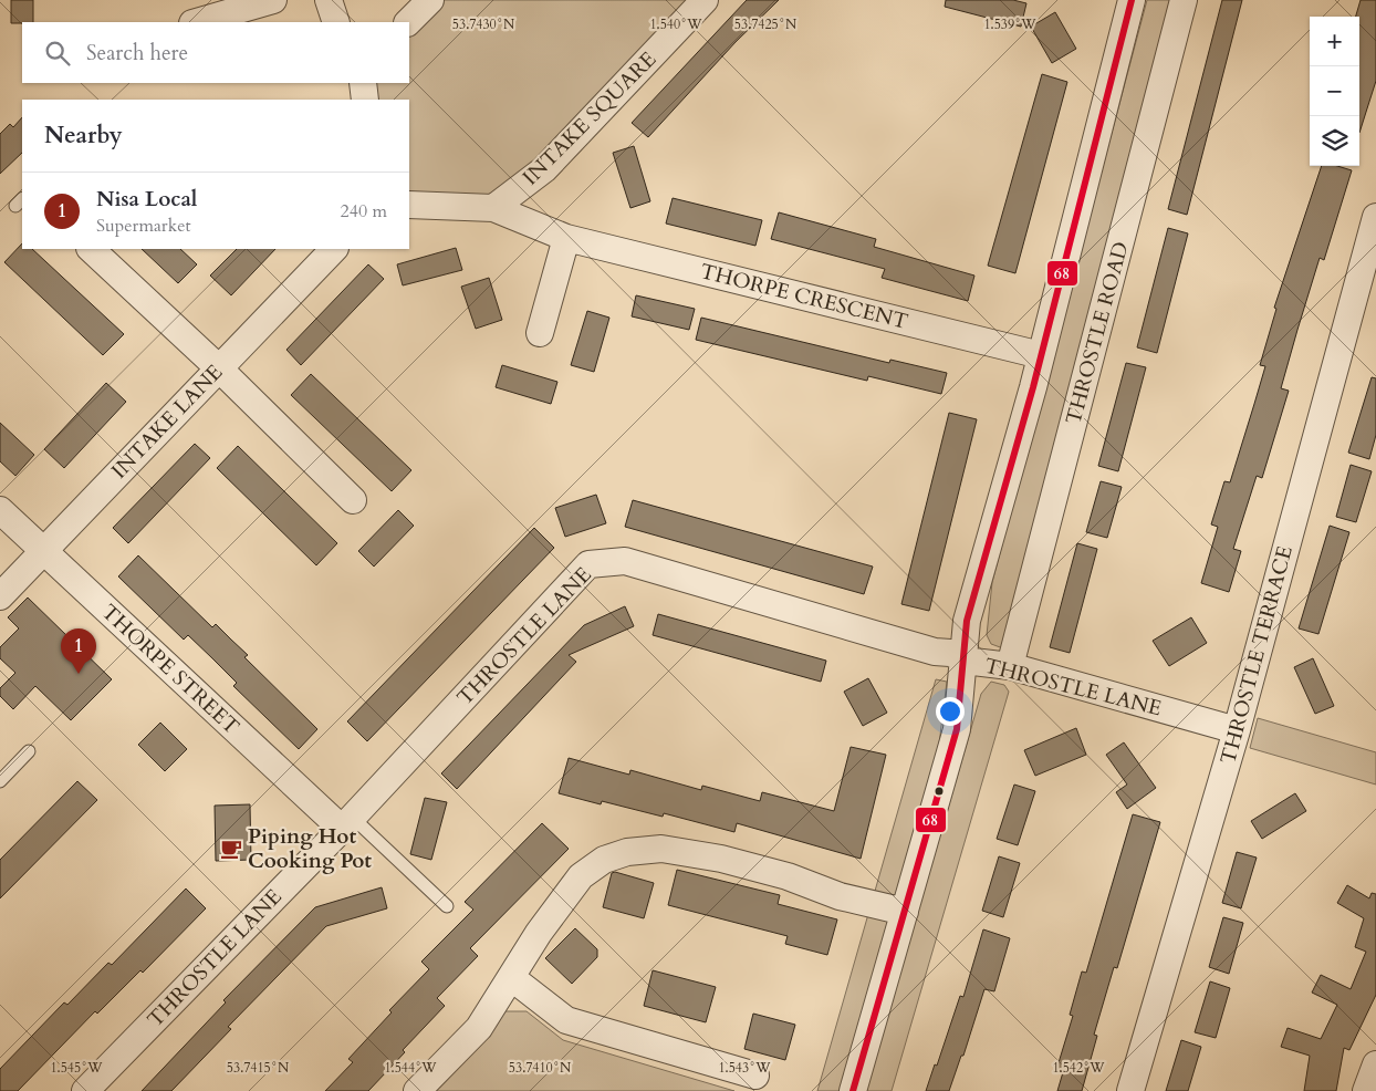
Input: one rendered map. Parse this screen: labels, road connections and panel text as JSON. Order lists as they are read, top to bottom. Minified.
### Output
{"streets":{"street":["INTAKE SQUARE","THORPE CRESCENT","THROSTLE ROAD","INTAKE LANE","THROSTLE LANE","THROSTLE TERRACE","THORPE STREET"]},"crossings":[["INTAKE SQUARE","THORPE CRESCENT"],["THROSTLE ROAD","THROSTLE LANE"],["INTAKE LANE","THORPE STREET"],["THROSTLE LANE","THROSTLE TERRACE"],["THROSTLE LANE","THORPE STREET"]],"places":{"cafe":["Piping Hot Cooking Pot"]},"lines":["transit line 68"],"page":{"map_buttons":["+","−"],"search":"Search here","heading":"Nearby","list":[{"mark":"1","name":"Nisa Local","note":"Supermarket","value":"240 m"}],"pins":"1"},"coordinates":["53.7430°N","1.540°W","53.7425°N","1.539°W","53.7415°N","53.7410°N","1.545°W","1.544°W","1.543°W","1.542°W"]}
